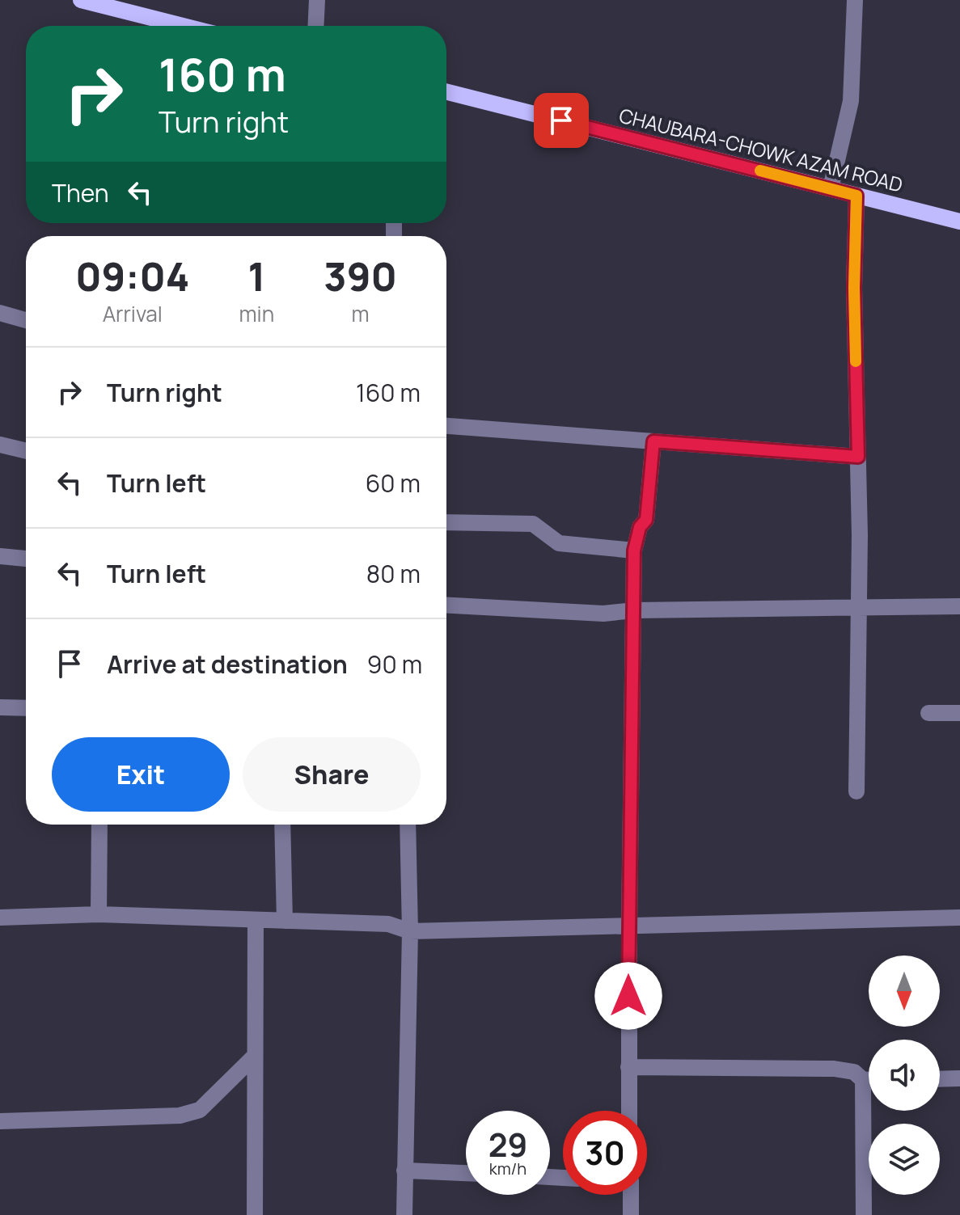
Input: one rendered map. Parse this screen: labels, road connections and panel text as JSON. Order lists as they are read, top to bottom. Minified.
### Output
{"streets":{"main road":["CHAUBARA-CHOWK AZAM ROAD"]},"north":"bottom","page":{"turn":["160 m","Turn right"],"then":"Then","eta":["09:04","Arrival","1","min","390","m"],"list":[{"name":"Turn right","value":"160 m"},{"name":"Turn left","value":"60 m"},{"name":"Turn left","value":"80 m"},{"name":"Arrive at destination","value":"90 m"}],"buttons":["Exit","Share"],"speed":"29 km/h","limit":"30"}}
